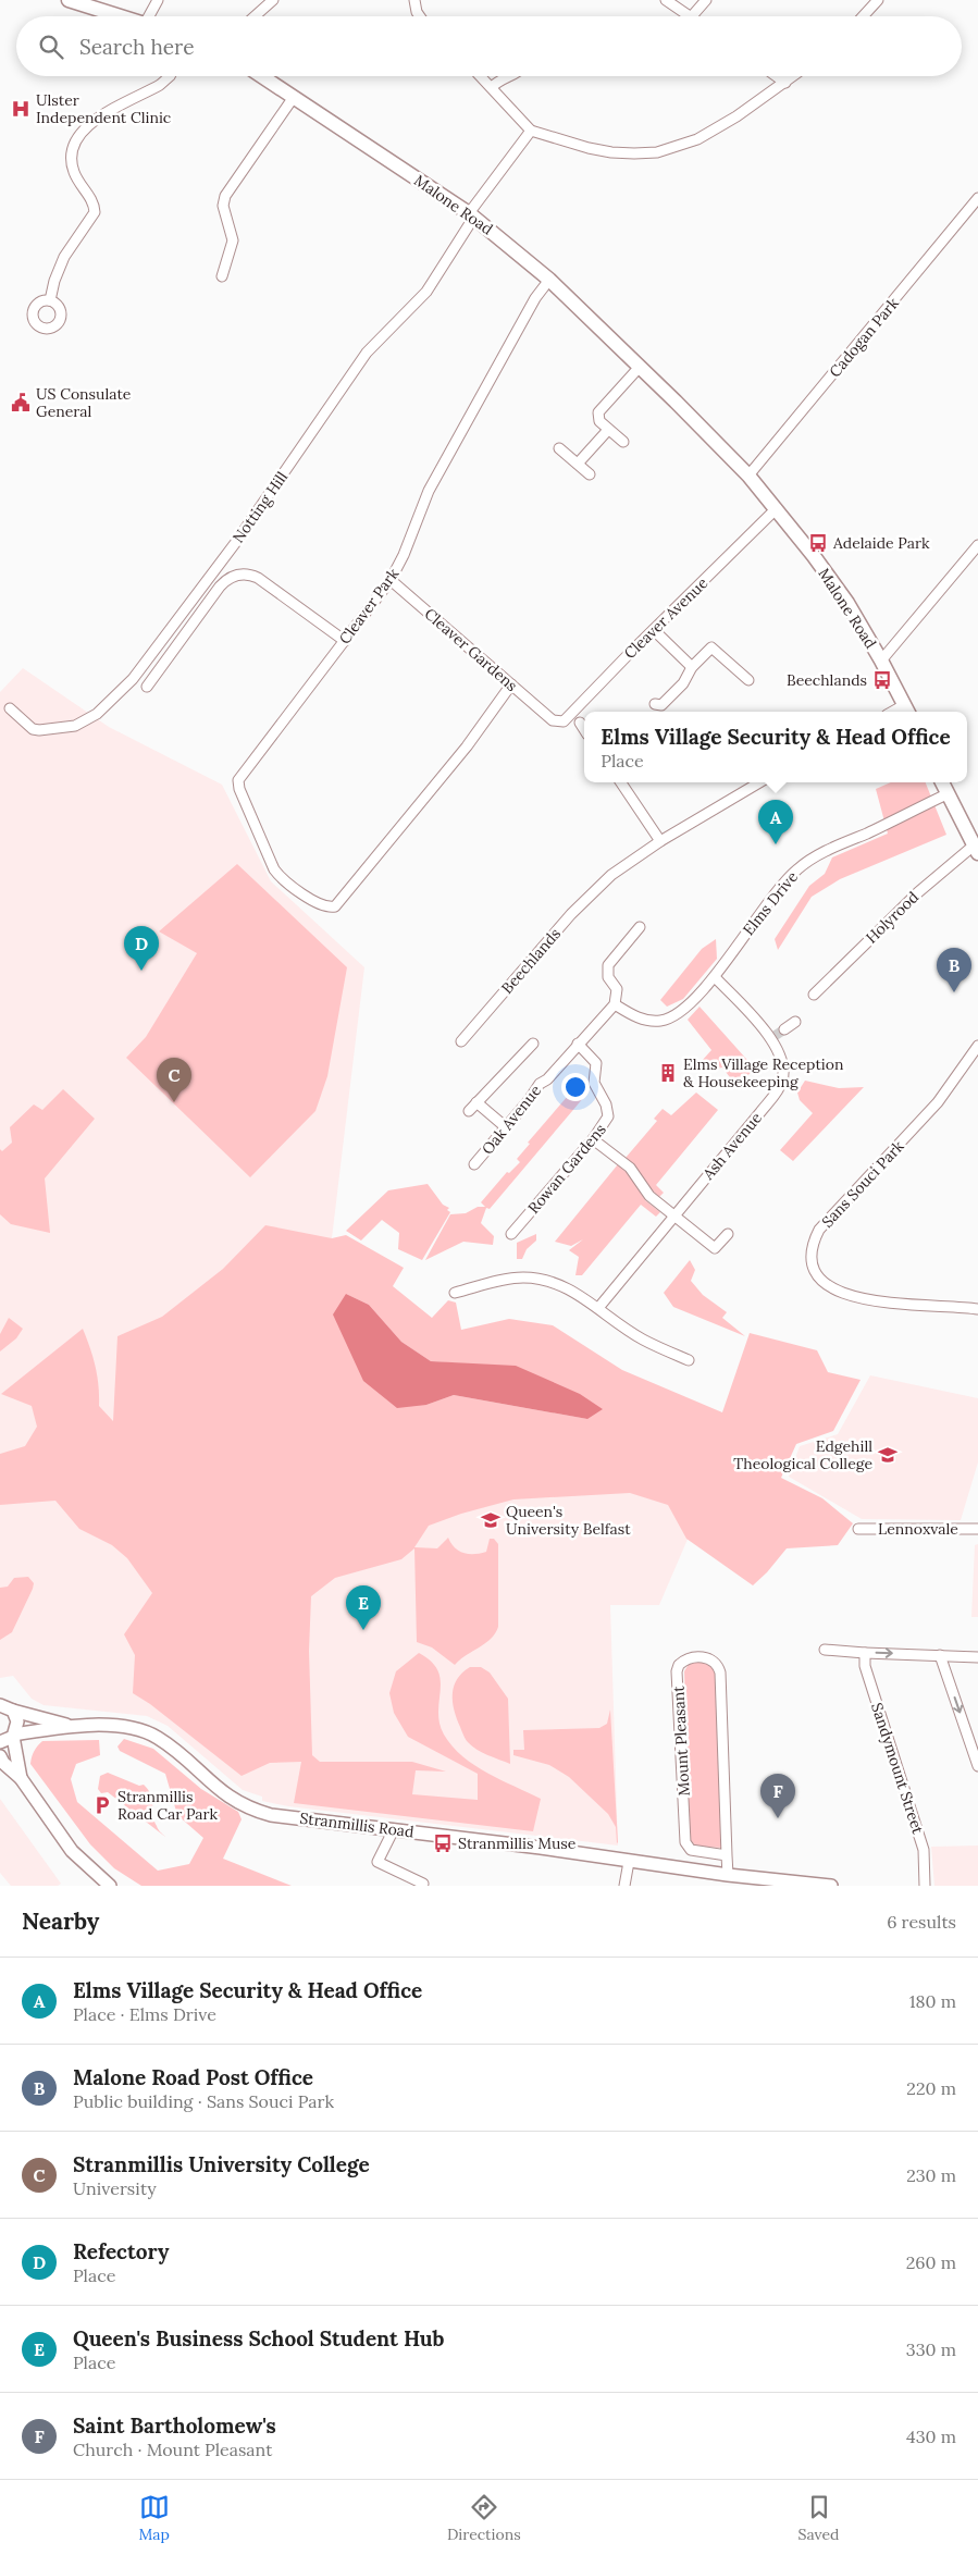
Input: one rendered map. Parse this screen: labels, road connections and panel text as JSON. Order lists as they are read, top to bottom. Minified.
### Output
{"streets":{"main road":["Malone Road"],"street":["Cadogan Park","Notting Hill","Cleaver Park","Cleaver Avenue","Cleaver Gardens","Elms Drive","Holyrood","Beechlands","Oak Avenue","Ash Avenue","Rowan Gardens","Sans Souci Park","Lennoxvale","Mount Pleasant","Sandymount Street","Stranmillis Road"]},"crossings":[["Malone Road","Cadogan Park"],["Malone Road","Notting Hill"],["Malone Road","Cleaver Park"],["Malone Road","Cleaver Avenue"],["Cleaver Park","Cleaver Gardens"],["Cleaver Avenue","Cleaver Gardens"],["Elms Drive","Oak Avenue"],["Elms Drive","Ash Avenue"],["Oak Avenue","Rowan Gardens"],["Mount Pleasant","Stranmillis Road"]],"places":{"hospital":["Ulster Independent Clinic"],"public building":["US Consulate General"],"bus stop":["Adelaide Park","Beechlands","Stranmillis Muse"],"building":["Elms Village Reception & Housekeeping"],"school or university":["Edgehill Theological College","Queen's University Belfast"],"parking":["Stranmillis Road Car Park"]},"page":{"search":"Search here","popup":["Elms Village Security & Head Office","Place"],"pins":["A","D","B","C","E","F"],"heading":["Nearby","6 results"],"list":[{"mark":"A","name":"Elms Village Security & Head Office","note":"Place · Elms Drive","value":"180 m"},{"mark":"B","name":"Malone Road Post Office","note":"Public building · Sans Souci Park","value":"220 m"},{"mark":"C","name":"Stranmillis University College","note":"University","value":"230 m"},{"mark":"D","name":"Refectory","note":"Place","value":"260 m"},{"mark":"E","name":"Queen's Business School Student Hub","note":"Place","value":"330 m"},{"mark":"F","name":"Saint Bartholomew's","note":"Church · Mount Pleasant","value":"430 m"}],"nav":["Map","Directions","Saved"]}}
